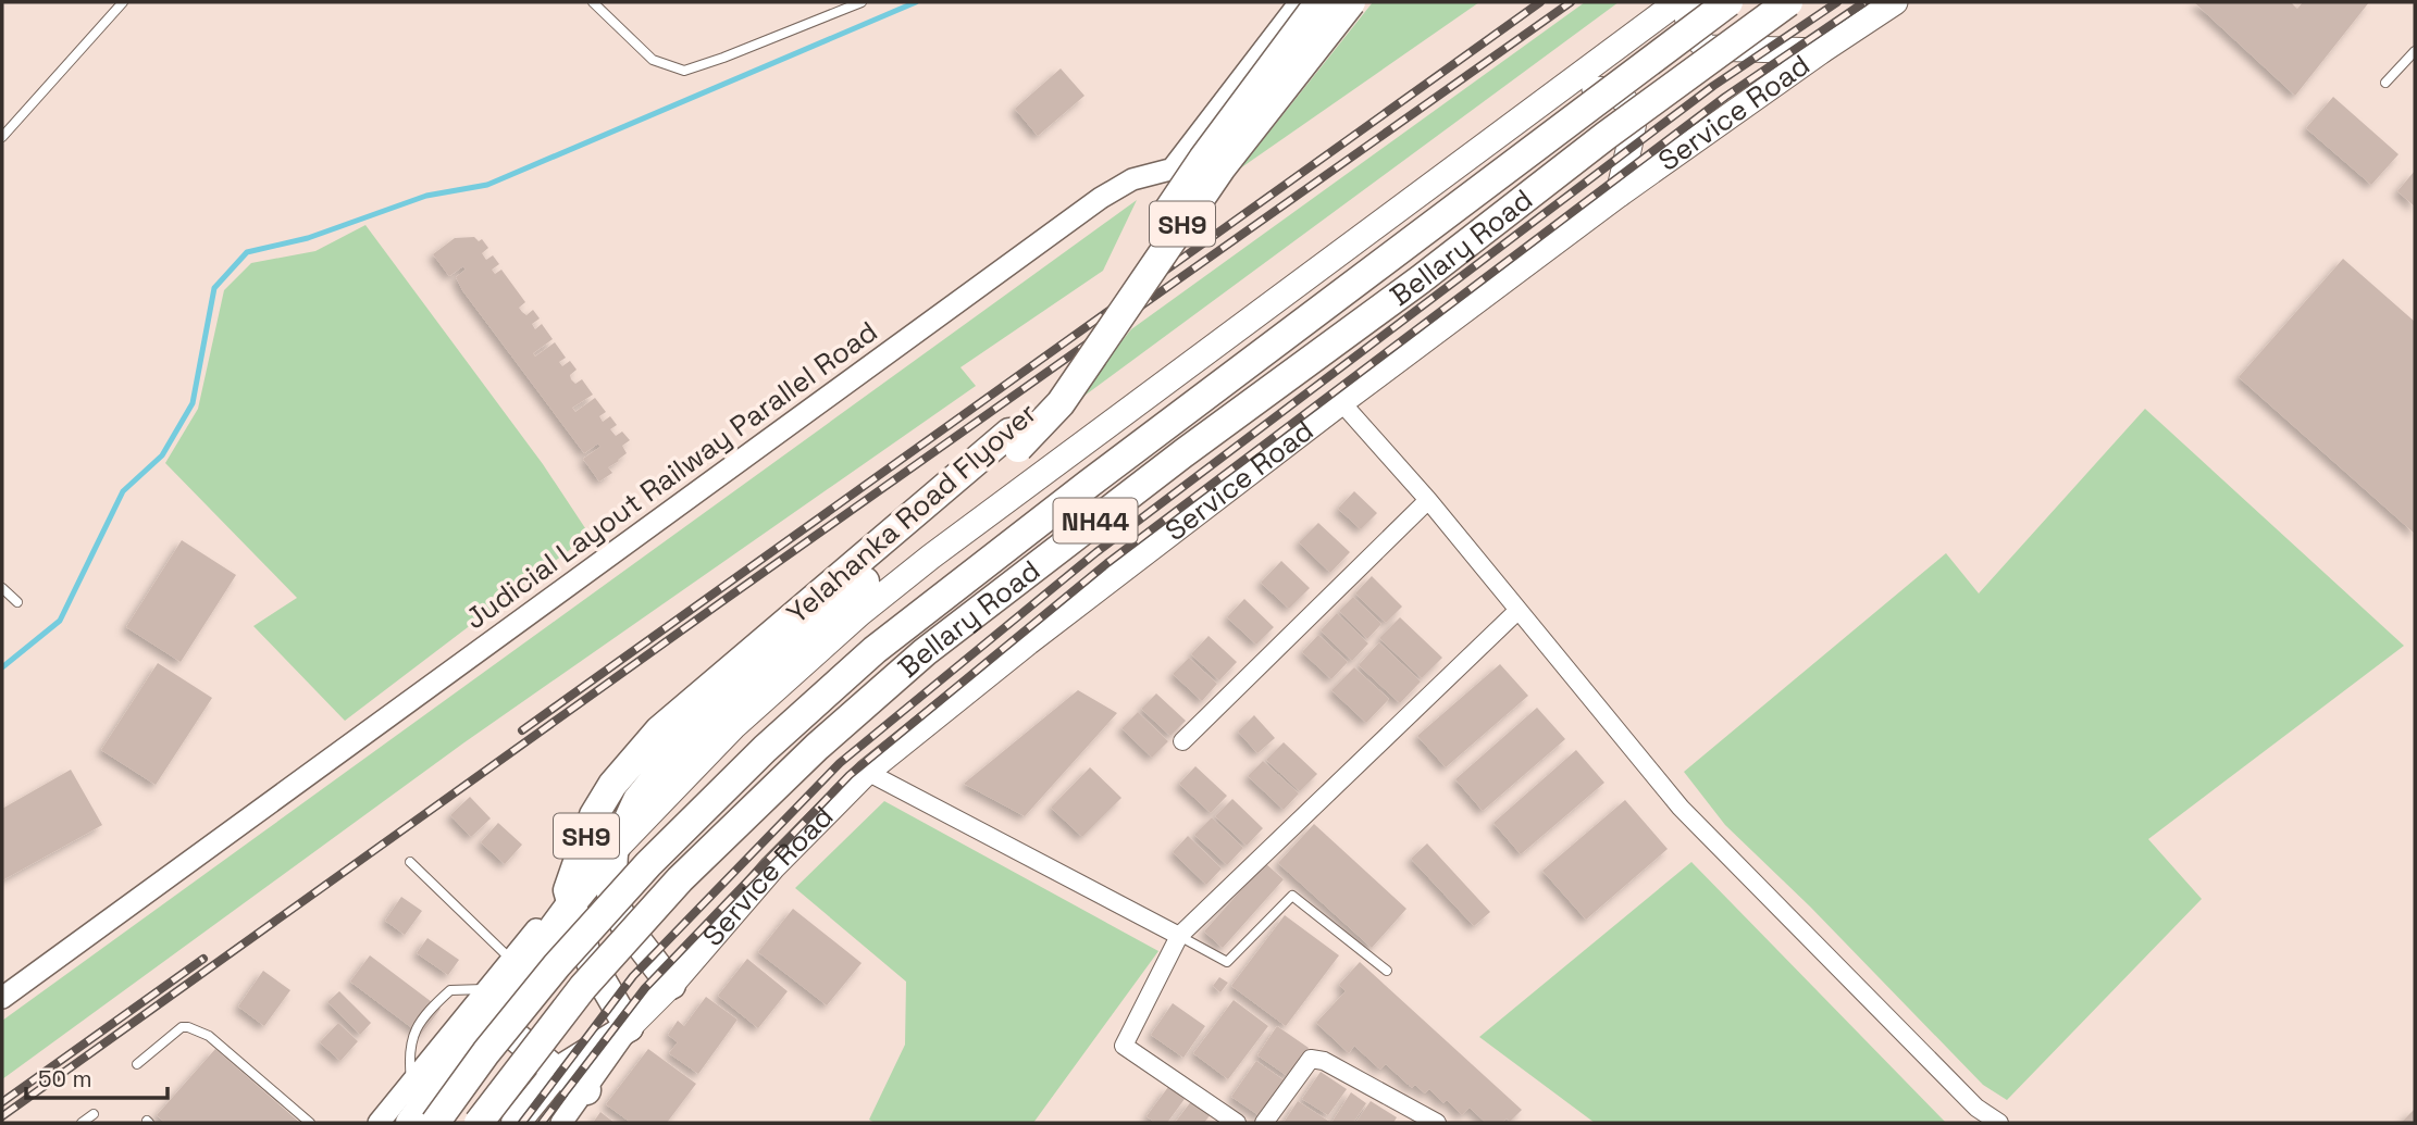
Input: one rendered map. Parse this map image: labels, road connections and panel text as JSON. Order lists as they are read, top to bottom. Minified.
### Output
{"streets":{"main road":["Service Road","SH9","Bellary Road","Yelahanka Road Flyover","NH44"],"street":["Judicial Layout Railway Parallel Road"]},"crossings":[["Service Road","SH9"],["SH9","Yelahanka Road Flyover"],["Judicial Layout Railway Parallel Road","Yelahanka Road Flyover"]],"scale_bar":"50 m"}
